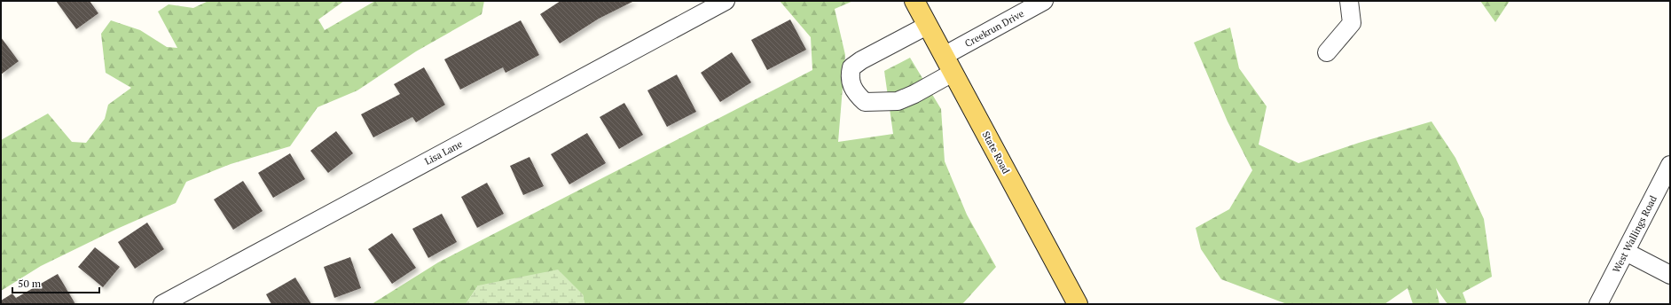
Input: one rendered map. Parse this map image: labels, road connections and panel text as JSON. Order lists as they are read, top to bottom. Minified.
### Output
{"streets":{"main road":["State Road"],"street":["Creekrun Drive","Lisa Lane","West Wallings Road"]},"crossings":[["Creekrun Drive","State Road"]],"scale_bar":"50 m"}
